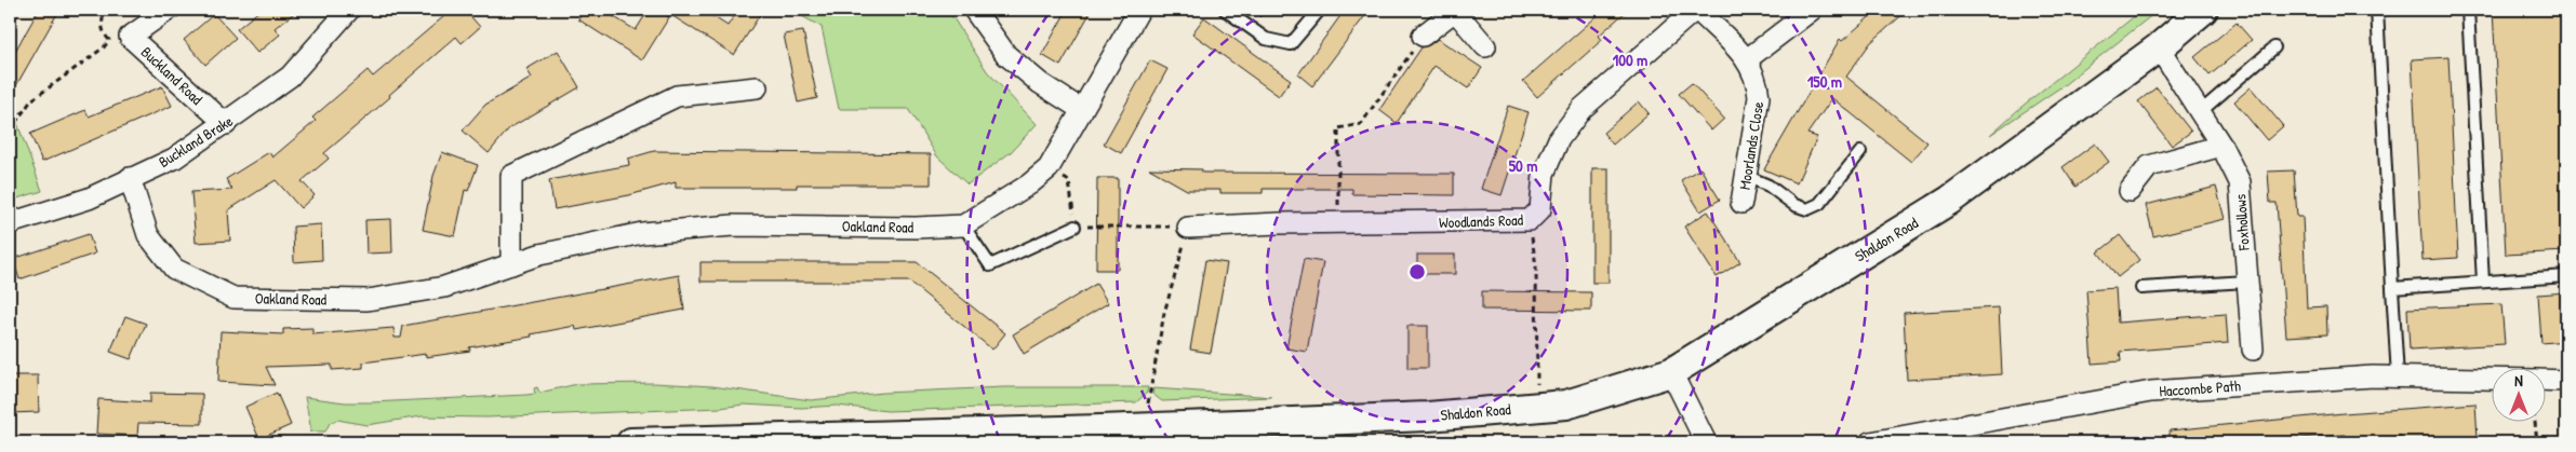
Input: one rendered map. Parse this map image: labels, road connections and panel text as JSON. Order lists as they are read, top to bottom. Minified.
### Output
{"streets":{"street":["Buckland Road","Buckland Brake","Moorlands Close","Woodlands Road","Foxhollows","Oakland Road","Shaldon Road","Haccombe Path"]},"crossings":[["Buckland Road","Buckland Brake"],["Buckland Brake","Oakland Road"],["Foxhollows","Shaldon Road"]],"north":"top","rings":["100 m","150 m","50 m"]}
